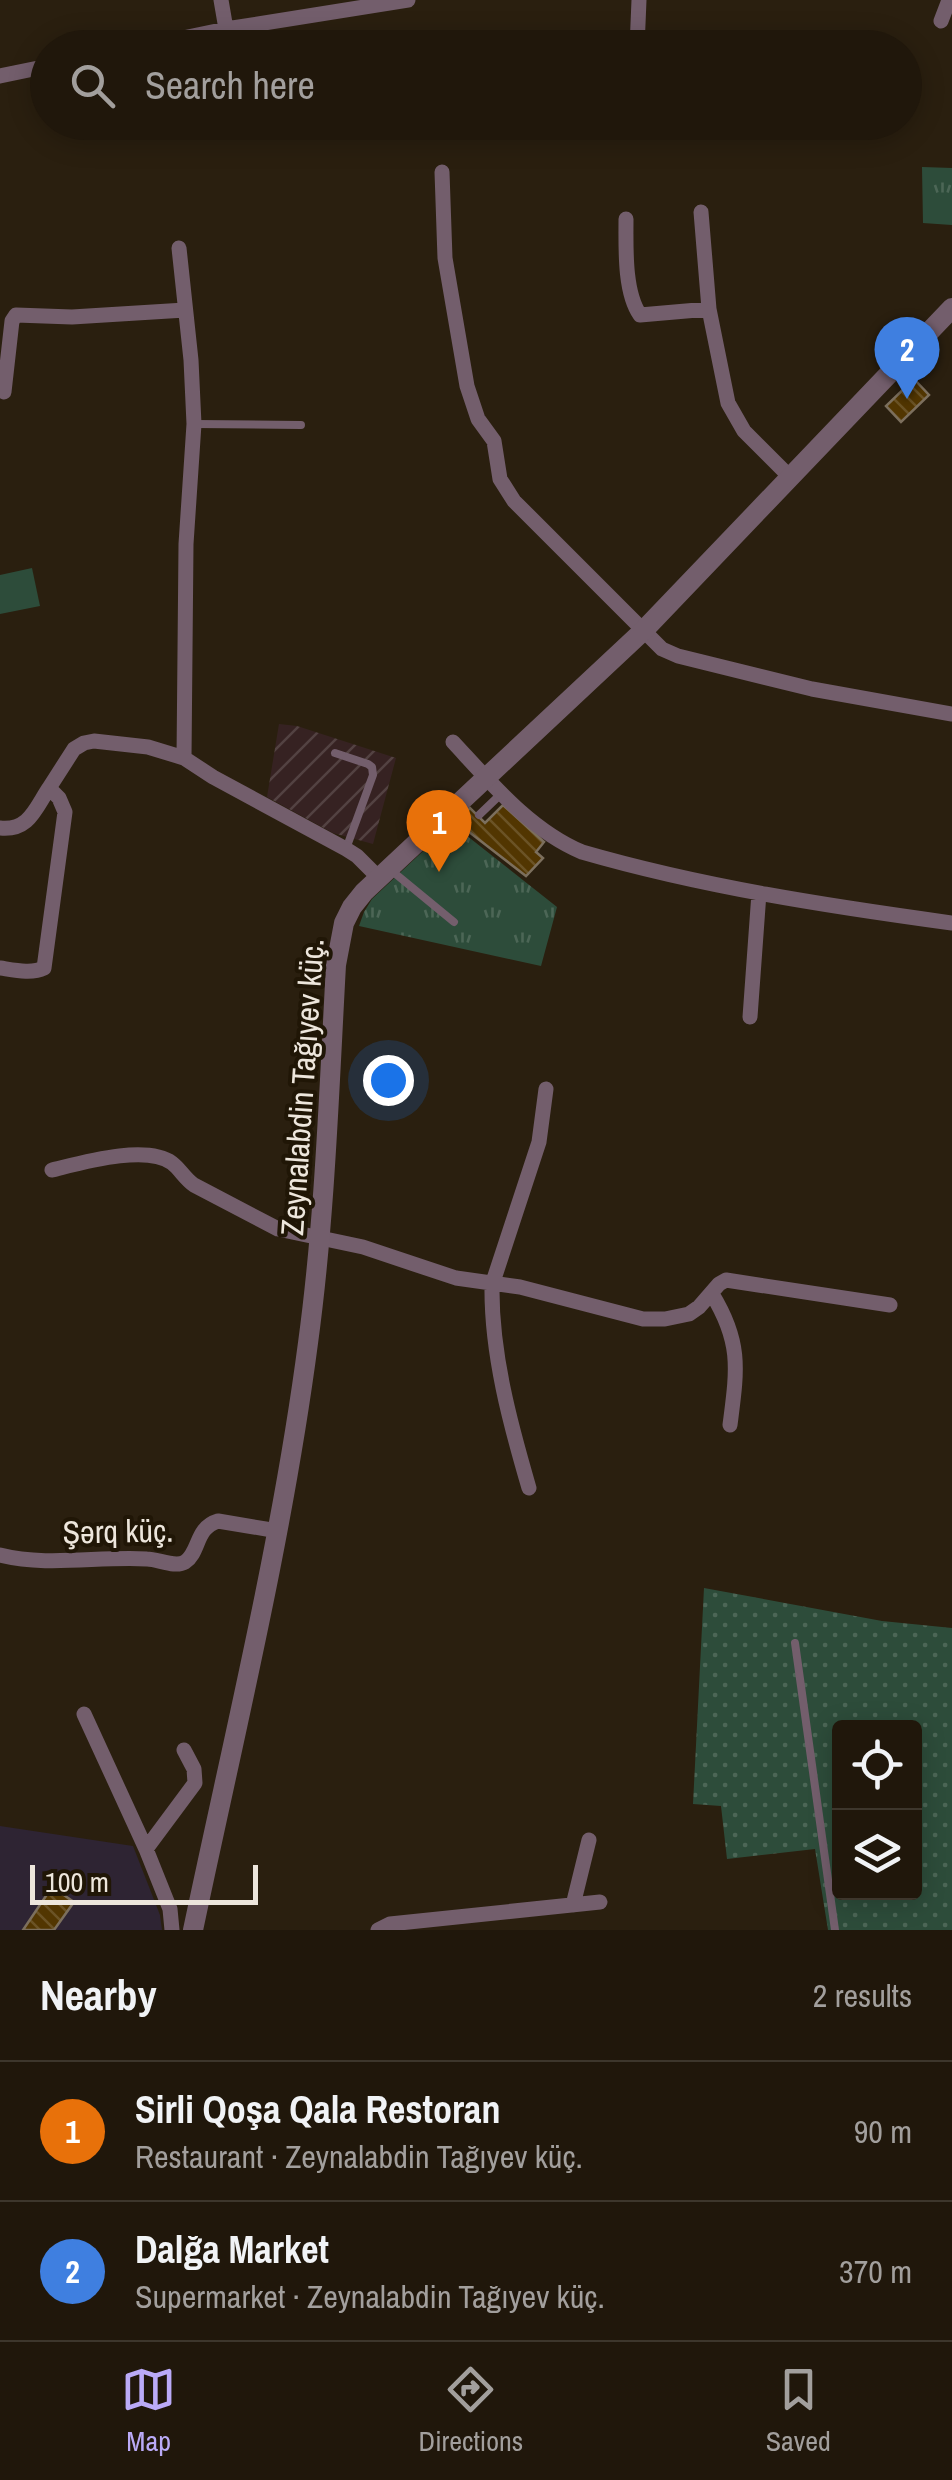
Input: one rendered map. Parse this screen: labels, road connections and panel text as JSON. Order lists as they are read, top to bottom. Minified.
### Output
{"streets":{"street":["Zeynalabdin Tağıyev küç.","Şərq küç."]},"crossings":[["Zeynalabdin Tağıyev küç.","Şərq küç."]],"scale_bar":"100 m","page":{"search":"Search here","pins":["2","1"],"scale":"100 m","heading":["Nearby","2 results"],"list":[{"mark":"1","name":"Sirli Qoşa Qala Restoran","note":"Restaurant · Zeynalabdin Tağıyev küç.","value":"90 m"},{"mark":"2","name":"Dalğa Market","note":"Supermarket · Zeynalabdin Tağıyev küç.","value":"370 m"}],"nav":["Map","Directions","Saved"]}}
